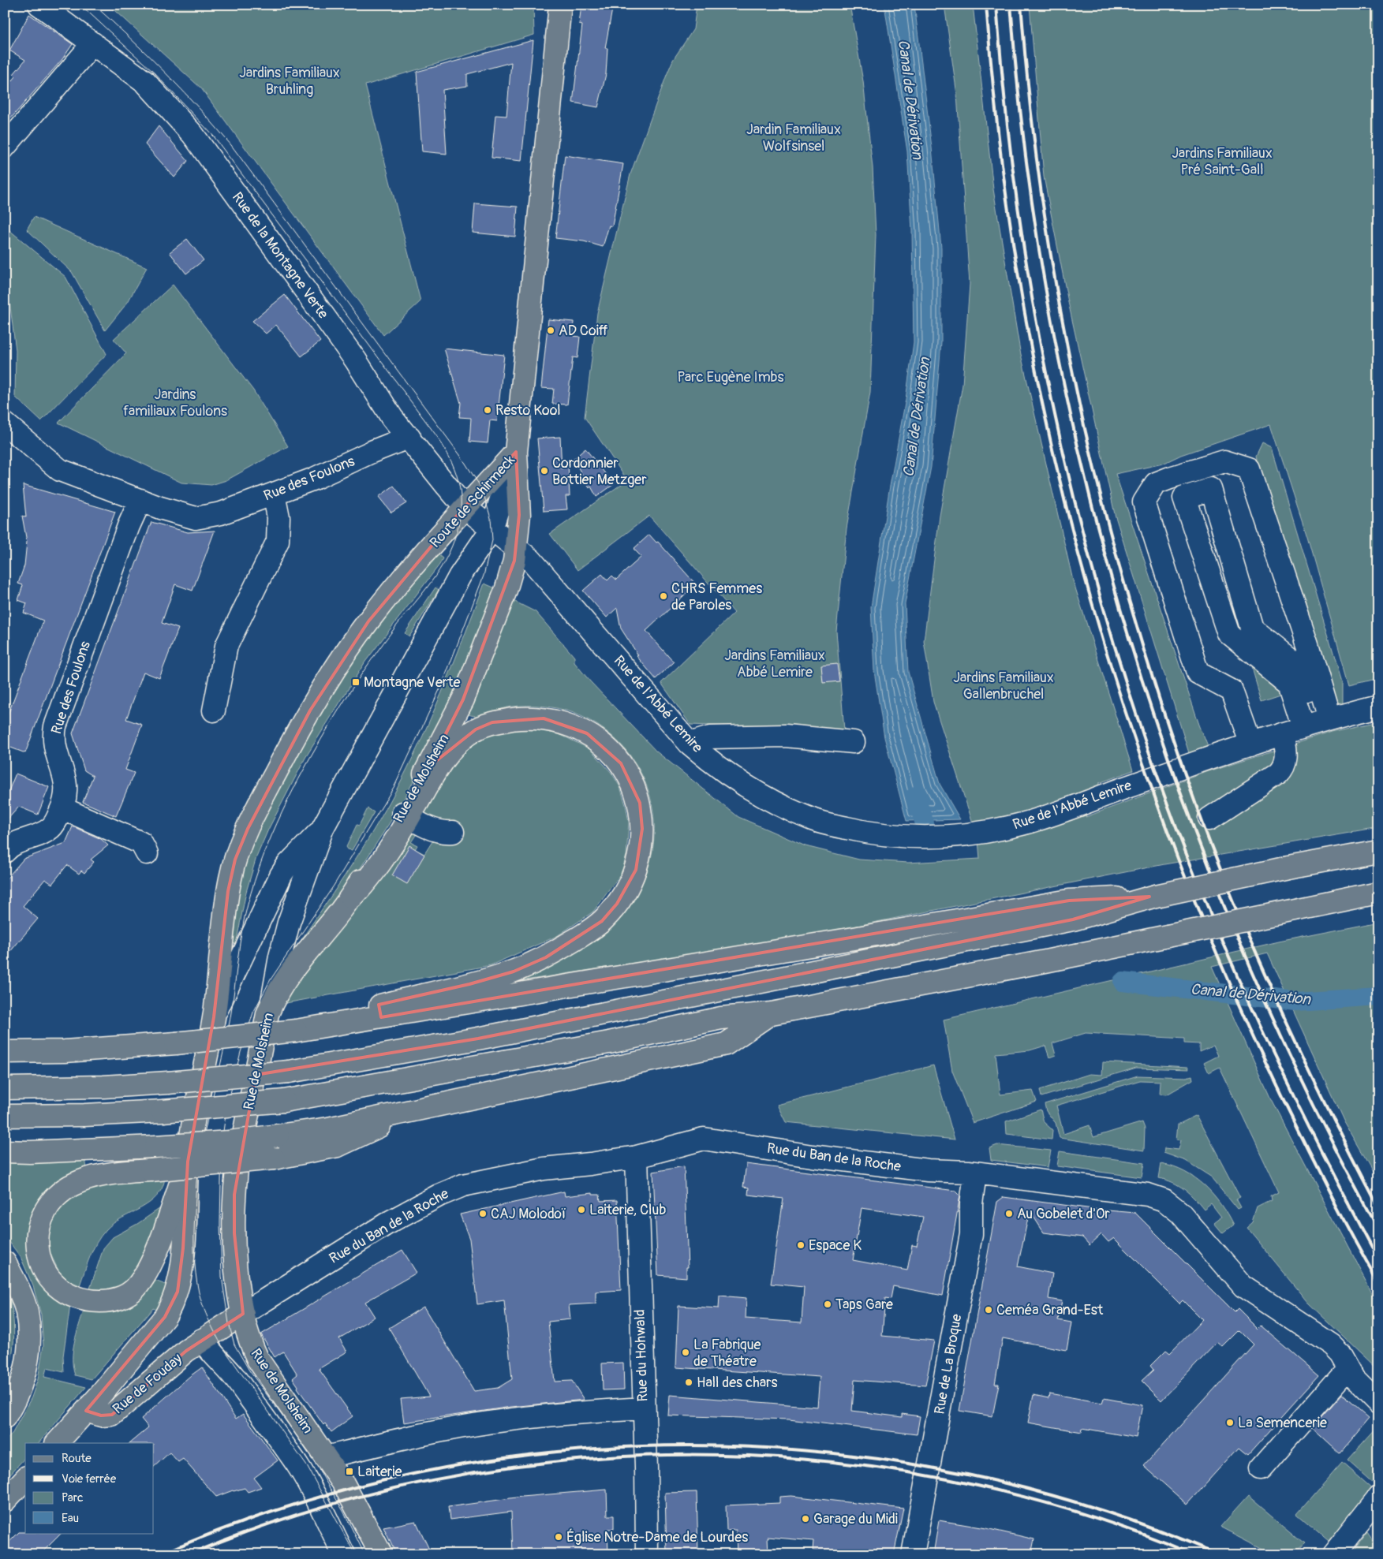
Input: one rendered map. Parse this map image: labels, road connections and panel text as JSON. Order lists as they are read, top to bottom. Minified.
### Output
{"streets":{"main road":["Route de Schirmeck","Rue de Molsheim","Rue de Fouday"],"street":["Rue de la Montagne Verte","Rue des Foulons","Rue de l'Abbé Lemire","Rue du Ban de la Roche","Rue du Hohwald","Rue de La Broque"]},"crossings":[["Rue de la Montagne Verte","Rue des Foulons"],["Rue de la Montagne Verte","Route de Schirmeck"],["Rue de la Montagne Verte","Rue de l'Abbé Lemire"],["Rue de la Montagne Verte","Rue de Molsheim"],["Route de Schirmeck","Rue de l'Abbé Lemire"],["Route de Schirmeck","Rue de Molsheim"],["Rue de l'Abbé Lemire","Rue de Molsheim"],["Rue de Molsheim","Rue du Ban de la Roche"],["Rue de Molsheim","Rue de Fouday"],["Rue du Ban de la Roche","Rue du Hohwald"],["Rue du Ban de la Roche","Rue de La Broque"],["Rue du Ban de la Roche","Rue de Fouday"]],"water":["Canal de Dérivation"],"parks":["Jardins Familiaux Bruhling","Jardin Familiaux Wolfsinsel","Jardins Familiaux Pré Saint-Gall","Parc Eugène Imbs","Jardins familiaux Foulons","Jardins Familiaux Abbé Lemire","Jardins Familiaux Gallenbruchel"],"places":{"other":["AD Coiff","Resto Kool","Cordonnier Bottier Metzger","CHRS Femmes de Paroles","Laiterie, Club","CAJ Molodoï","Au Gobelet d'Or","Espace K","Taps Gare","Ceméa Grand-Est","La Fabrique de Théatre","Hall des chars","La Semencerie","Garage du Midi","Église Notre-Dame de Lourdes"],"transit":["Montagne Verte","Laiterie"]},"legend":["Route","Voie ferrée","Parc","Eau"]}
